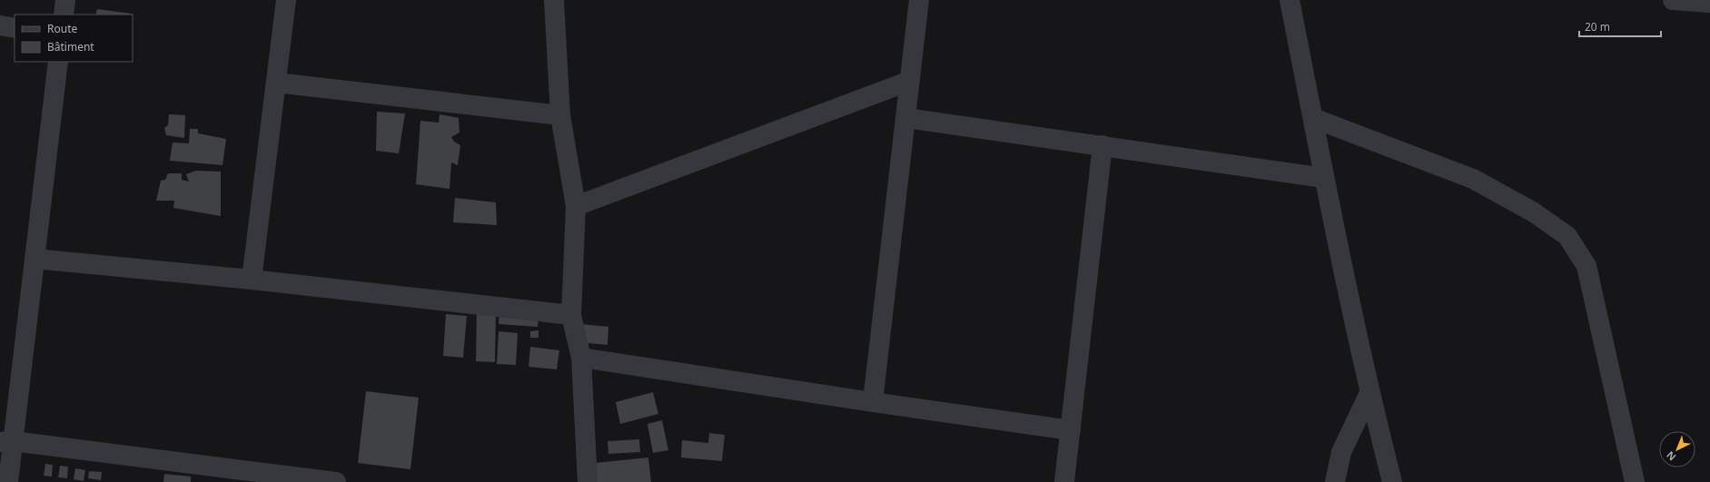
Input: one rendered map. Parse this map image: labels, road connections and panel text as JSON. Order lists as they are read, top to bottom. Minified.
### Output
{"legend":["Route","Bâtiment"],"scale_bar":"20 m","north":"bottom left"}
